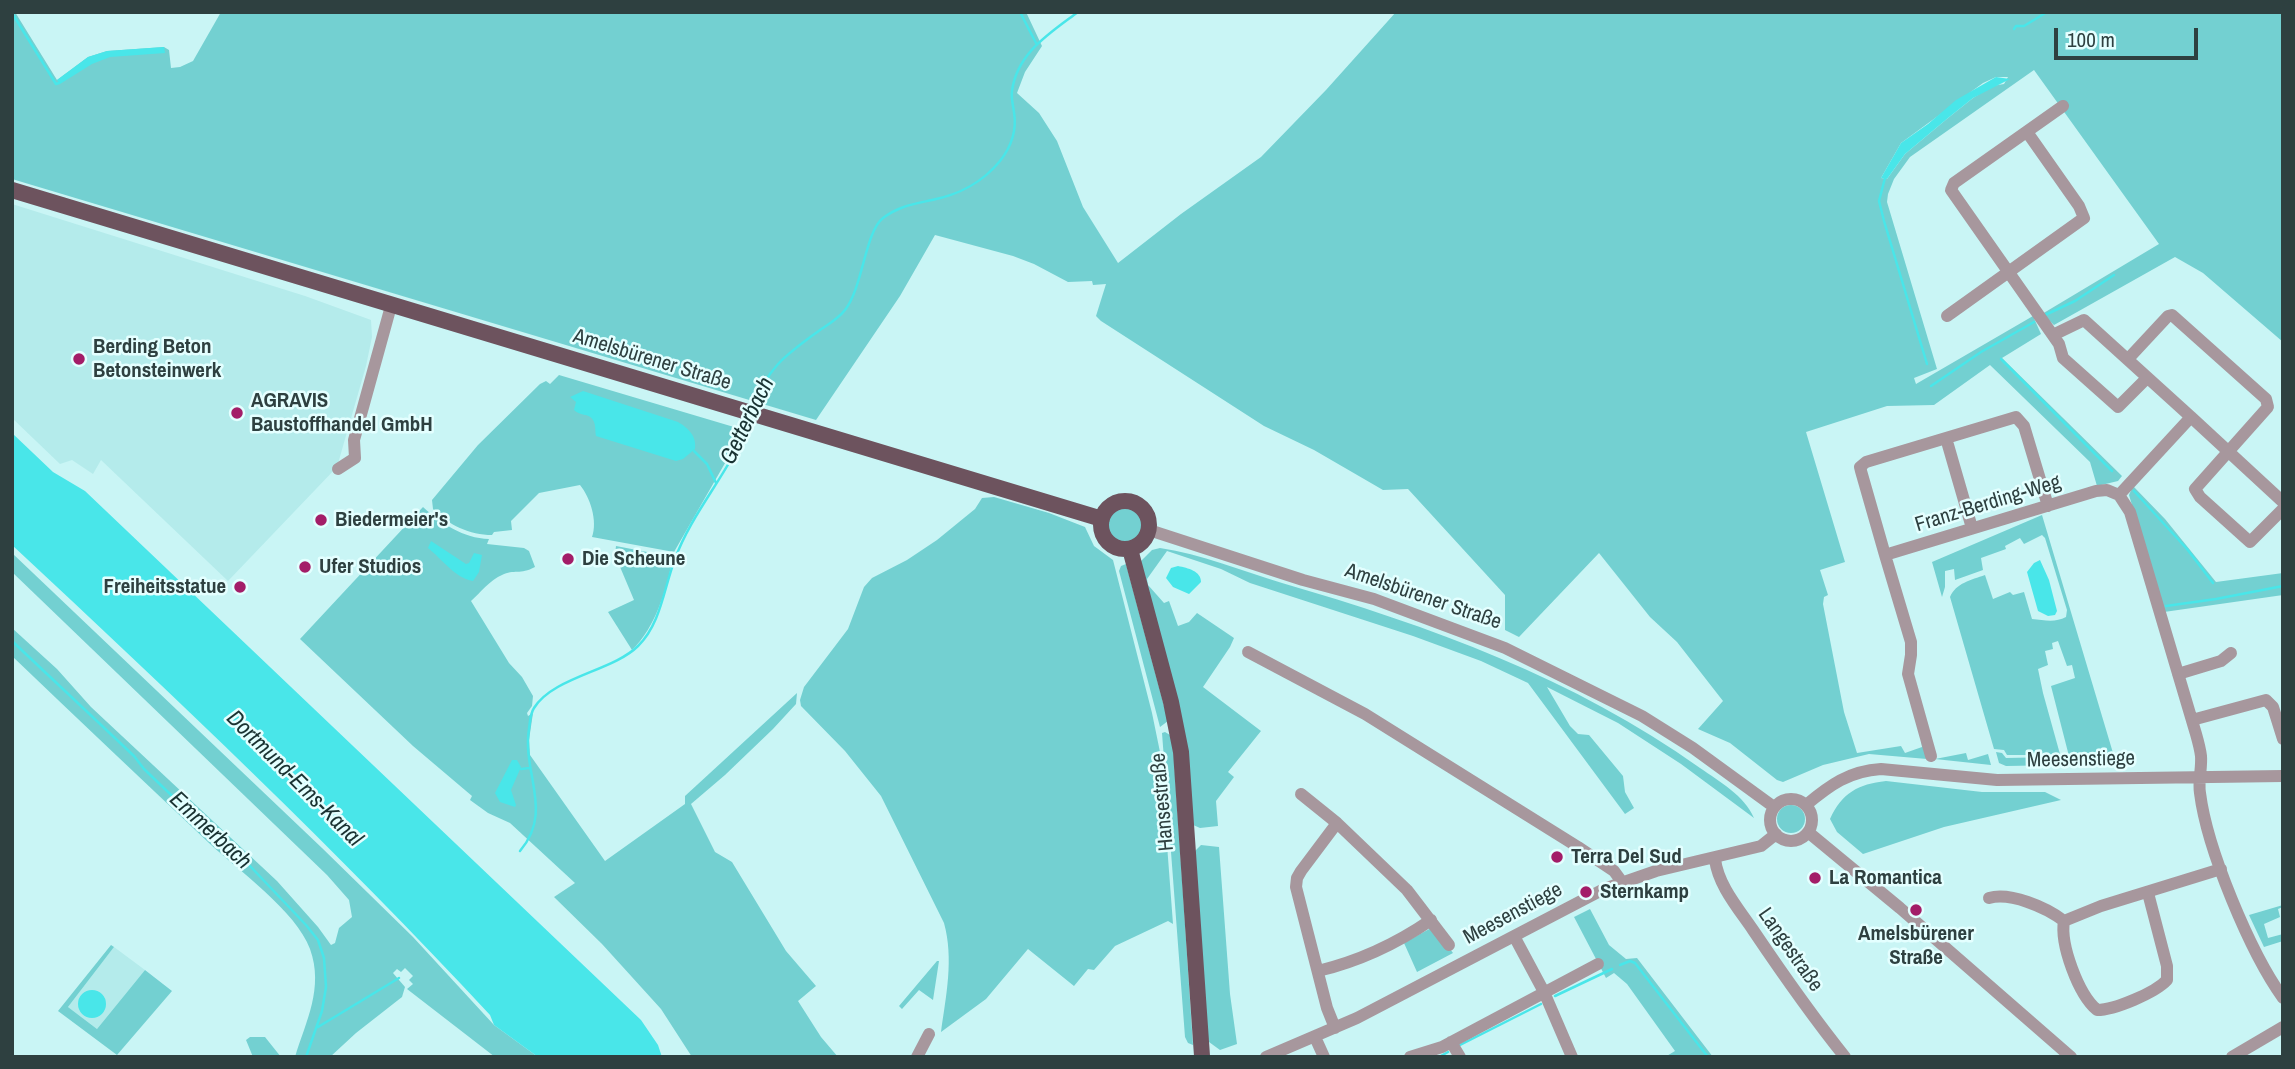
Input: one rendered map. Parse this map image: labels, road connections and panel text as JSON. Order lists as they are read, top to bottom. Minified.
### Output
{"streets":{"main road":["Amelsbürener Straße","Hansestraße"],"street":["Franz-Berding-Weg","Meesenstiege","Langestraße"]},"crossings":[["Amelsbürener Straße","Meesenstiege"],["Amelsbürener Straße","Hansestraße"],["Meesenstiege","Langestraße"]],"water":["Getterbach","Dortmund-Ems-Kanal","Emmerbach"],"places":["Berding Beton Betonsteinwerk","AGRAVIS Baustoffhandel GmbH","Biedermeier's","Die Scheune","Ufer Studios","Freiheitsstatue","Terra Del Sud","La Romantica","Sternkamp","Amelsbürener Straße"],"scale_bar":"100 m"}
